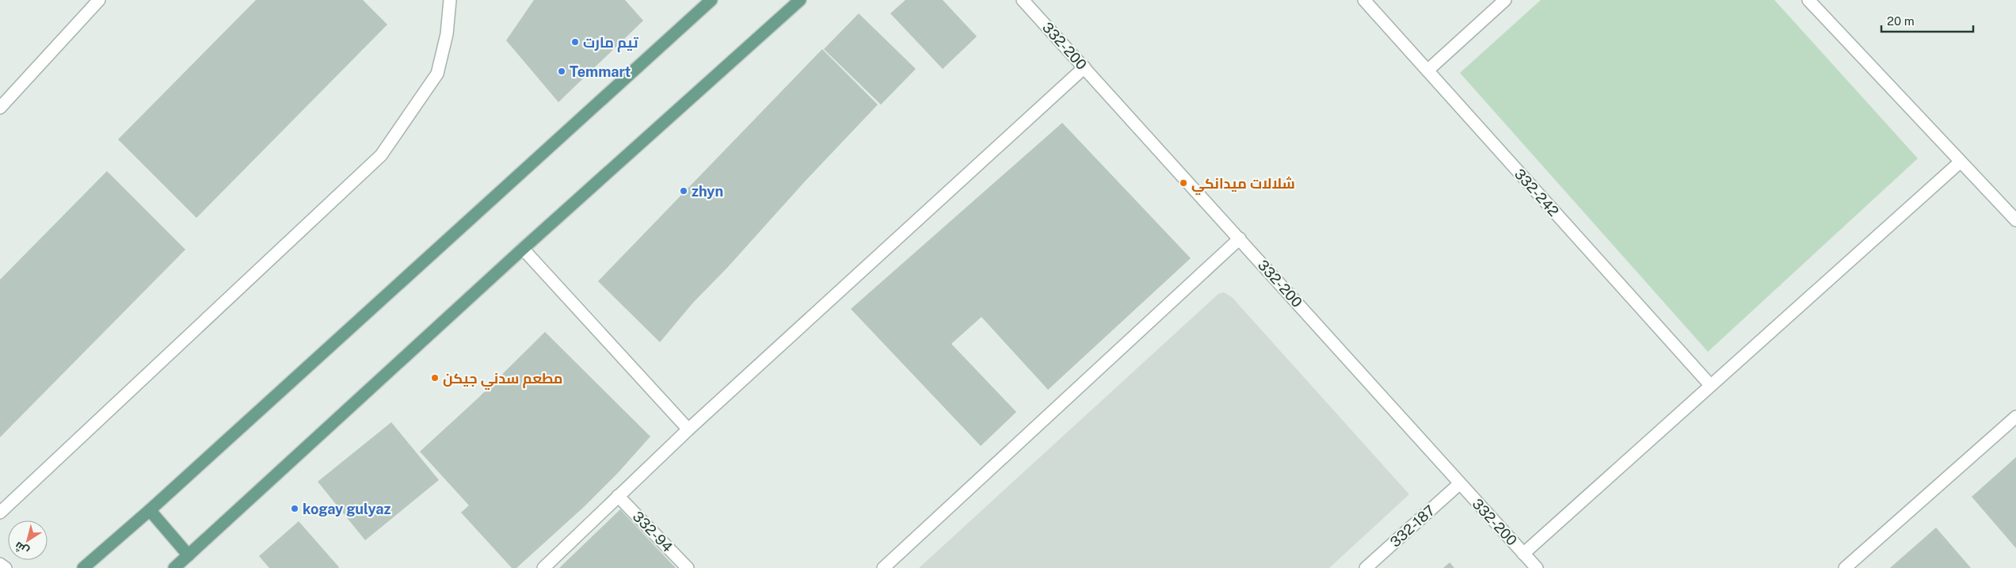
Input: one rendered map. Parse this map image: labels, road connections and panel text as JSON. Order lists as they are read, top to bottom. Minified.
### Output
{"streets":{"street":["332-200","332-242","332-187","332-94"]},"crossings":[["332-200","332-187"]],"places":["تيم مارت","Temmart","شلالات ميدانكي","zhyn","مطعم سدني جيكن","kogay gulyaz"],"scale_bar":"20 m","north":"bottom left"}
